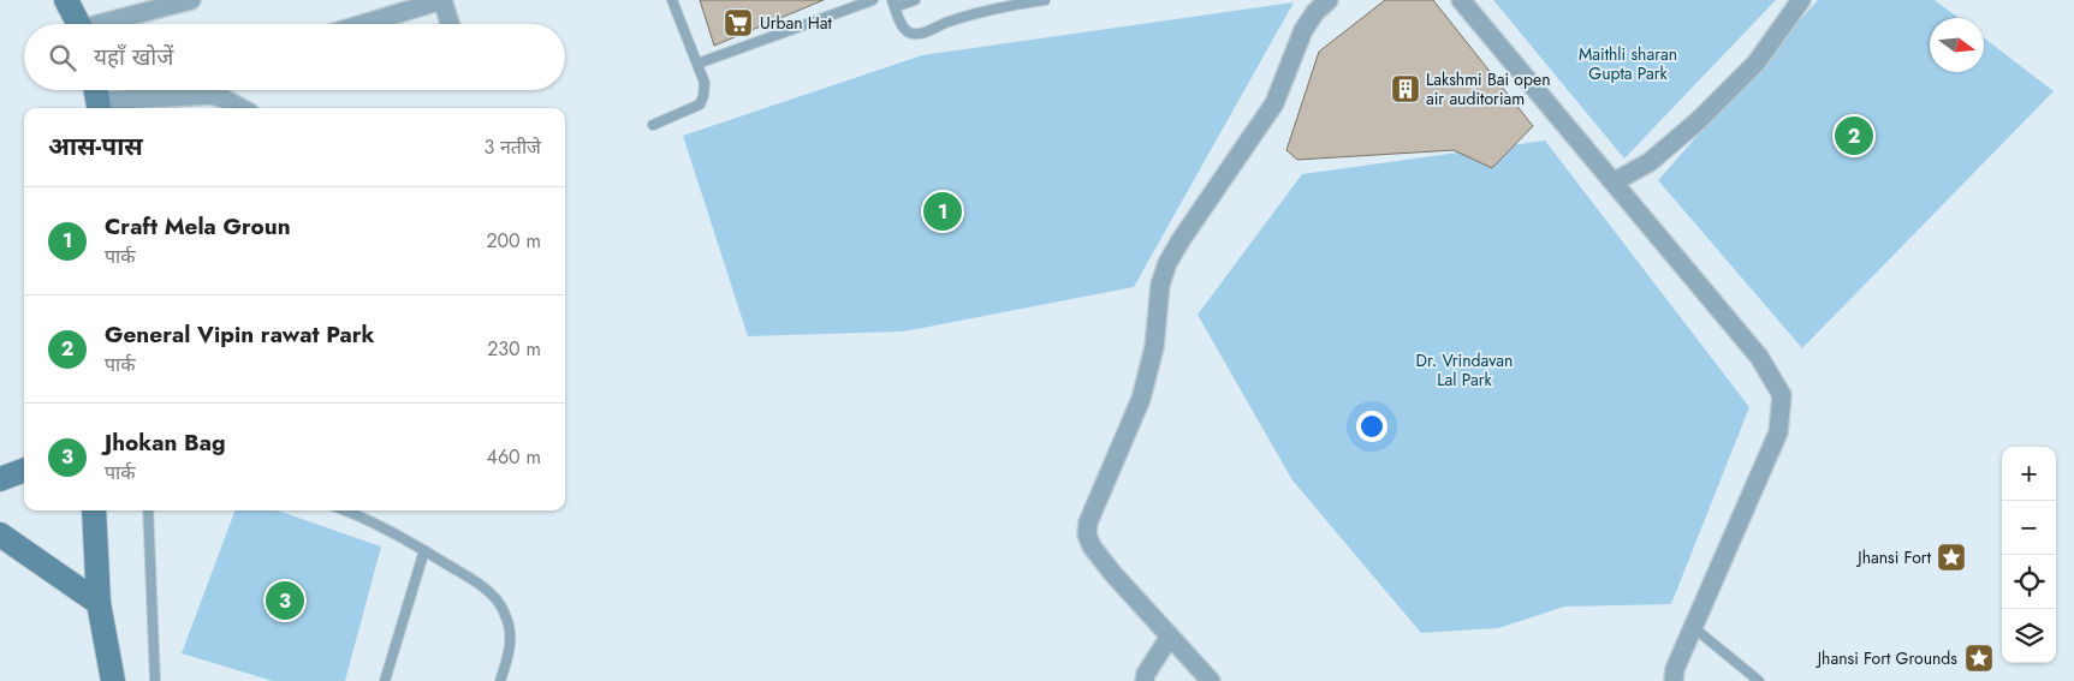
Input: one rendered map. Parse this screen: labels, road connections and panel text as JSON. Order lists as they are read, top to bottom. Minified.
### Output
{"parks":["Maithli sharan Gupta Park","Dr. Vrindavan Lal Park"],"places":{"supermarket":["Urban Hat"],"building":["Lakshmi Bai open air auditoriam"],"place":["Jhansi Fort","Jhansi Fort Grounds"]},"north":"right","page":{"search":"यहाँ खोजें","heading":["आस-पास","3 नतीजे"],"pins":["2","1","3"],"list":[{"mark":"1","name":"Craft Mela Groun","note":"पार्क","value":"200 m"},{"mark":"2","name":"General Vipin rawat Park","note":"पार्क","value":"230 m"},{"mark":"3","name":"Jhokan Bag","note":"पार्क","value":"460 m"}],"map_buttons":["+","−"]}}
